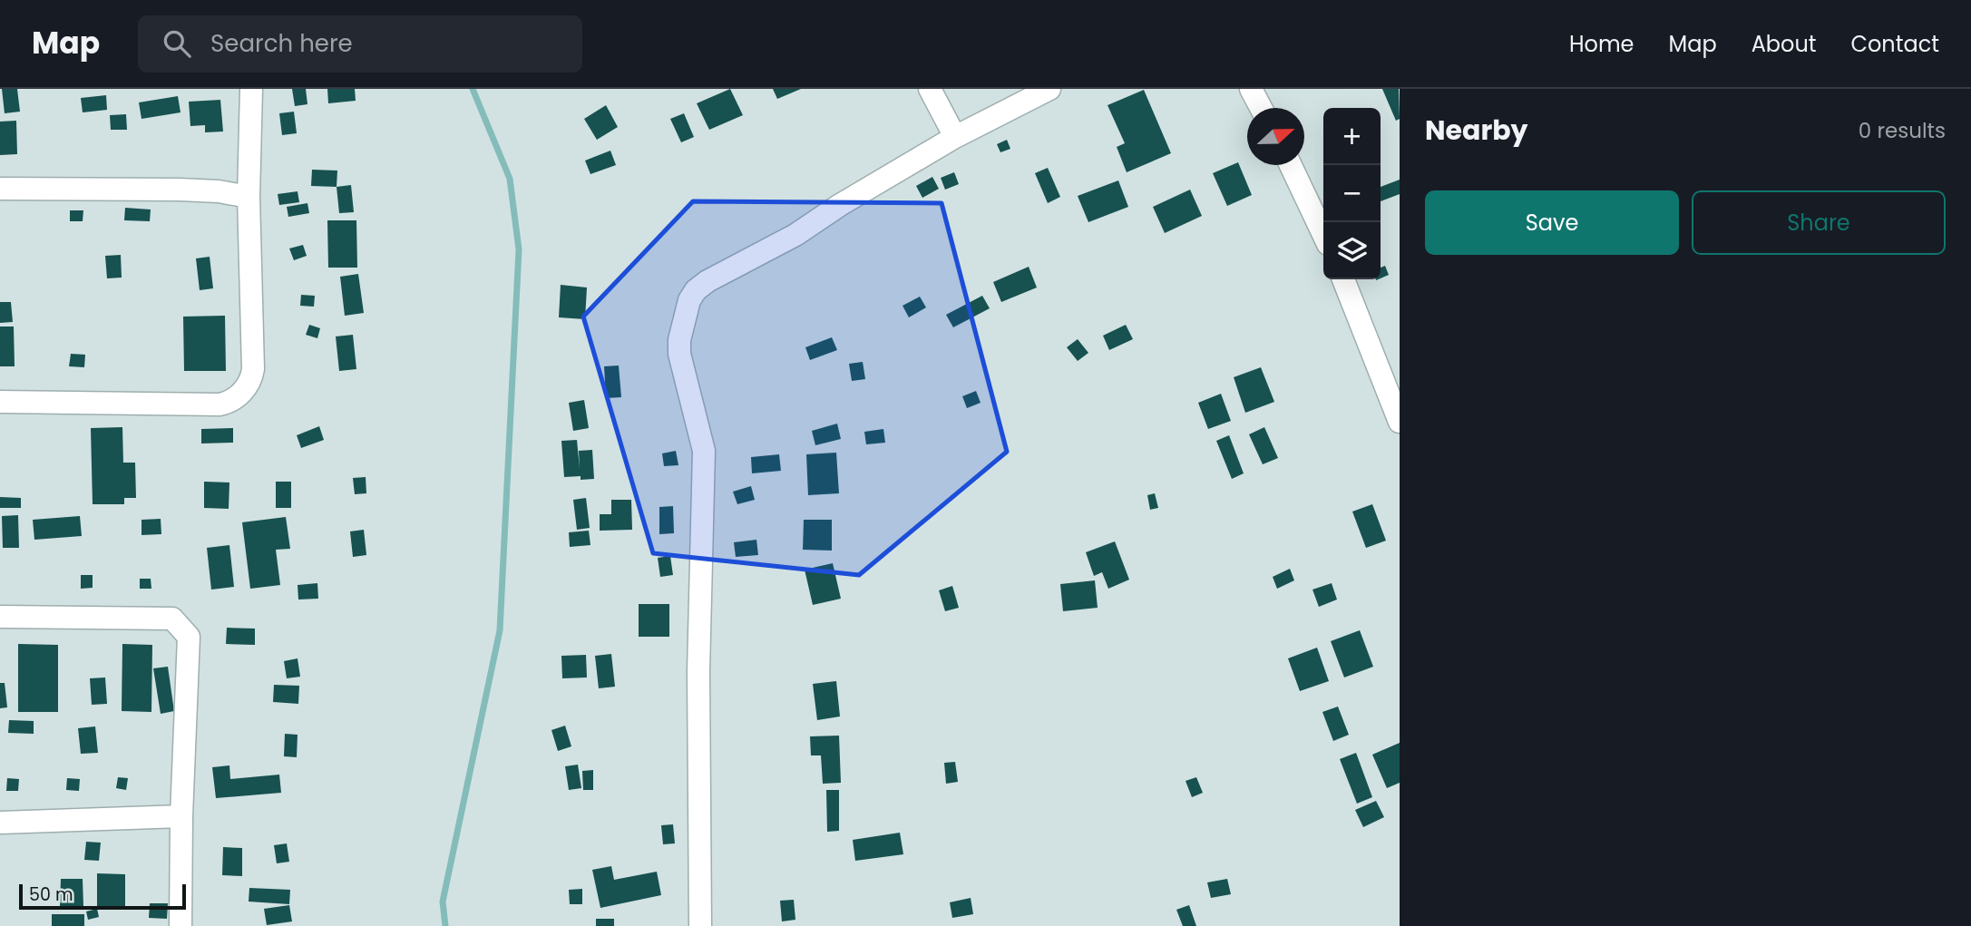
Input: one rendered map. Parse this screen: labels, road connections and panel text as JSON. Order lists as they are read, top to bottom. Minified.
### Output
{"scale_bar":"50 m","north":"right","page":{"header":"Map","search":"Search here","nav":["Home","Map","About","Contact"],"heading":["Nearby","0 results"],"map_buttons":["+","−"],"buttons":["Save","Share"],"scale":"50 m"}}
